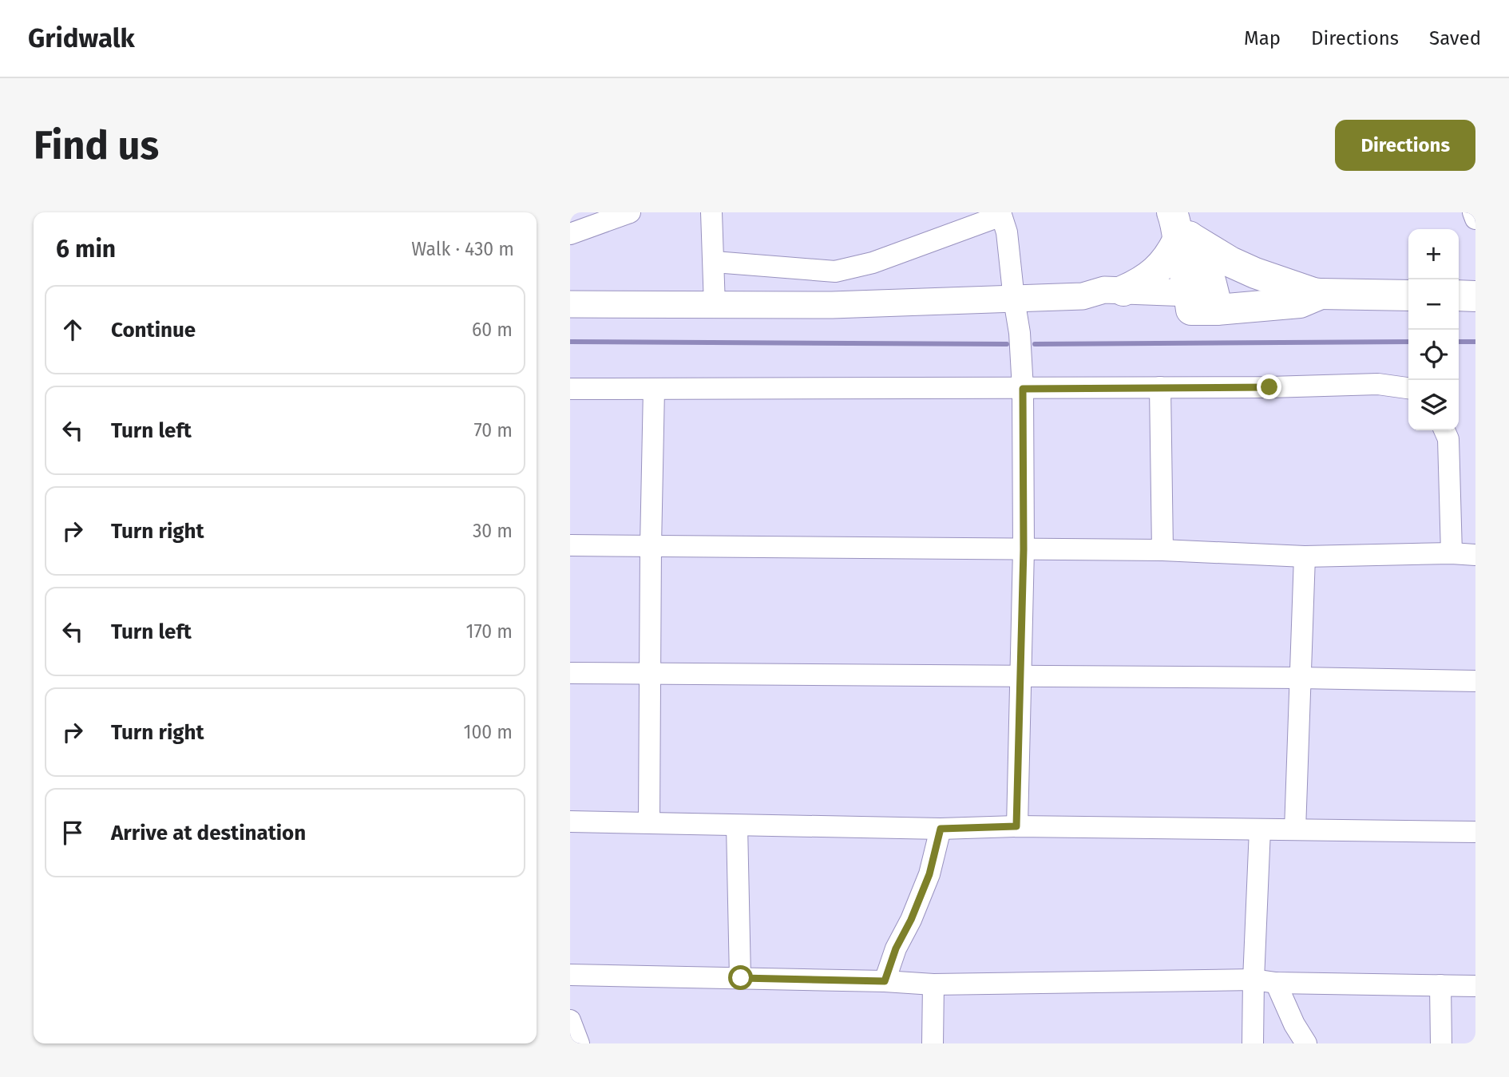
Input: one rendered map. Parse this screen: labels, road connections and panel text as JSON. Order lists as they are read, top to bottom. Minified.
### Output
{"page":{"header":"Gridwalk","nav":["Map","Directions","Saved"],"buttons":"Directions","title":"Find us","heading":["6 min","Walk · 430 m"],"map_buttons":["+","−"],"list":[["Continue","60 m"],["Turn left","70 m"],["Turn right","30 m"],["Turn left","170 m"],["Turn right","100 m"],"Arrive at destination"]}}
